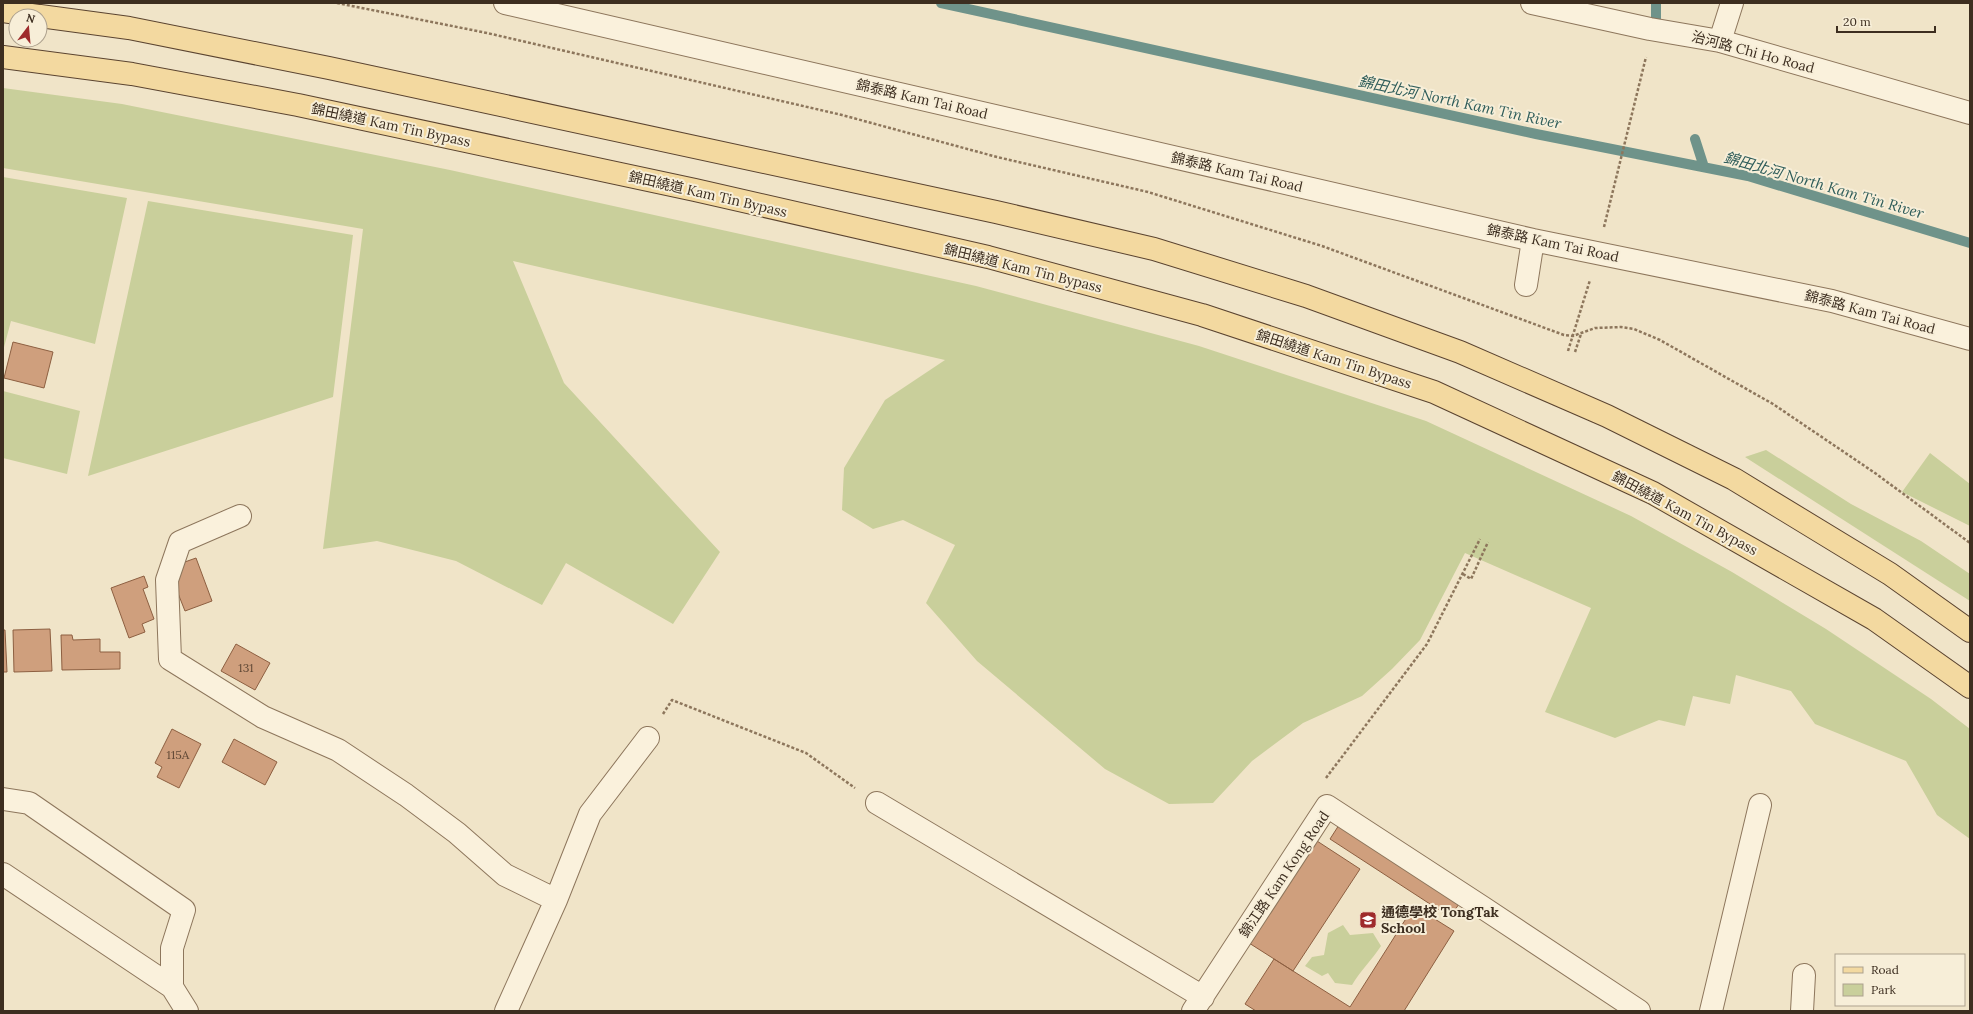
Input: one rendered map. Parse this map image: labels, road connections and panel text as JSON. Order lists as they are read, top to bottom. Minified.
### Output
{"streets":{"main road":["錦田繞道 Kam Tin Bypass"],"street":["治河路 Chi Ho Road","錦泰路 Kam Tai Road","錦江路 Kam Kong Road"]},"water":["錦田北河 North Kam Tin River"],"places":{"school or university":["通德學校 TongTak School"]},"house_numbers":["131","115A"],"legend":["Road","Park"],"scale_bar":"20 m","north":"top"}
